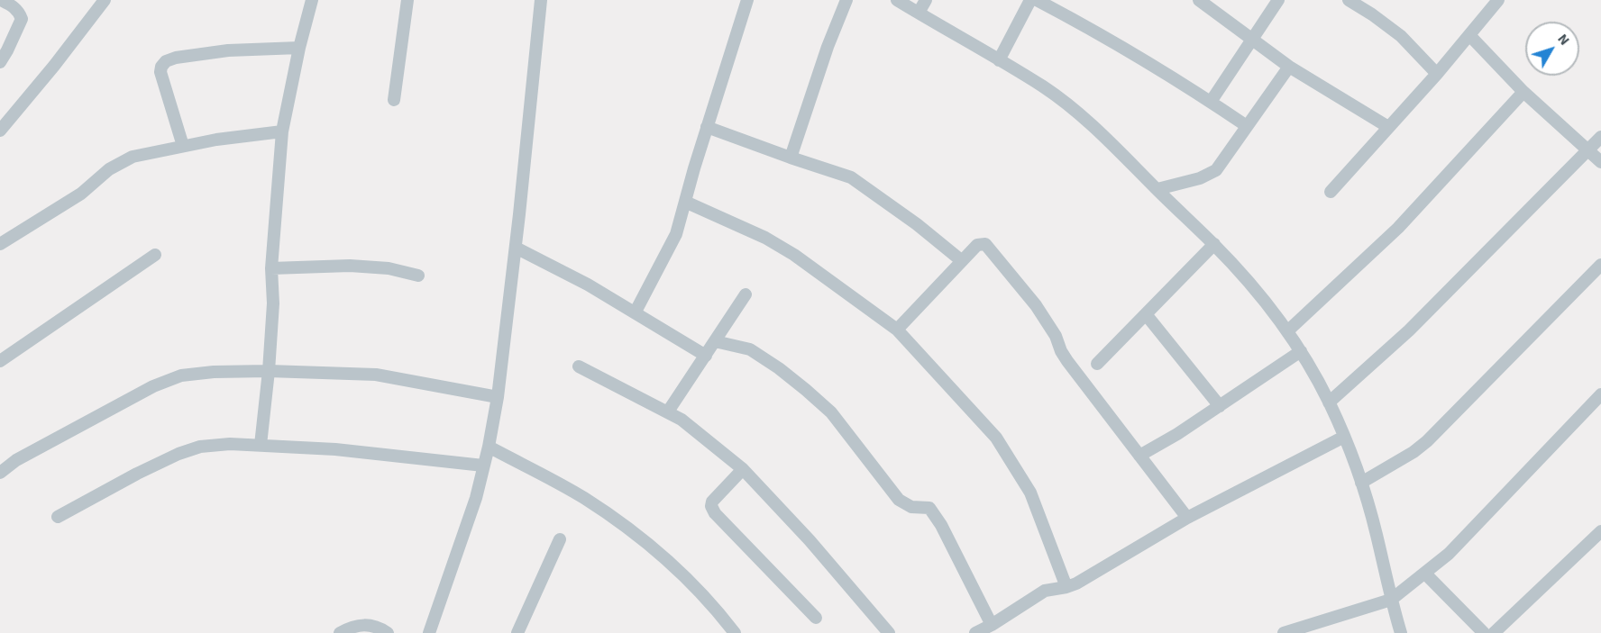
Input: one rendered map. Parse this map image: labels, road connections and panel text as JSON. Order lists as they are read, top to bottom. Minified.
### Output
{"north":"top right"}
